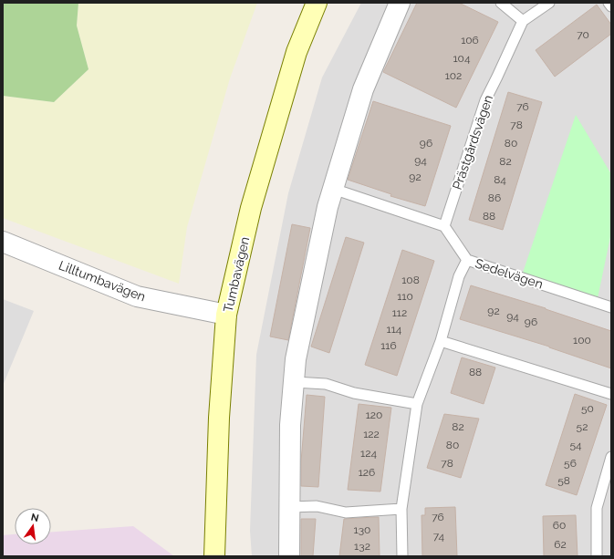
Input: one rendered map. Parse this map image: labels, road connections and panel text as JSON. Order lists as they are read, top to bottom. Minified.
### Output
{"streets":{"main road":["Tumbavägen"],"street":["Lilltumbavägen"],"lane":["Prästgårdsvägen","Sedelvägen"]},"crossings":[["Tumbavägen","Lilltumbavägen"]],"house_numbers":["70","106","104","102","76","78","96","80","94","82","92","84","86","88","108","110","92","112","94","96","114","100","116","88","50","120","82","52","122","80","54","124","78","56","126","58","76","60","130","74","62","132"],"north":"top"}
